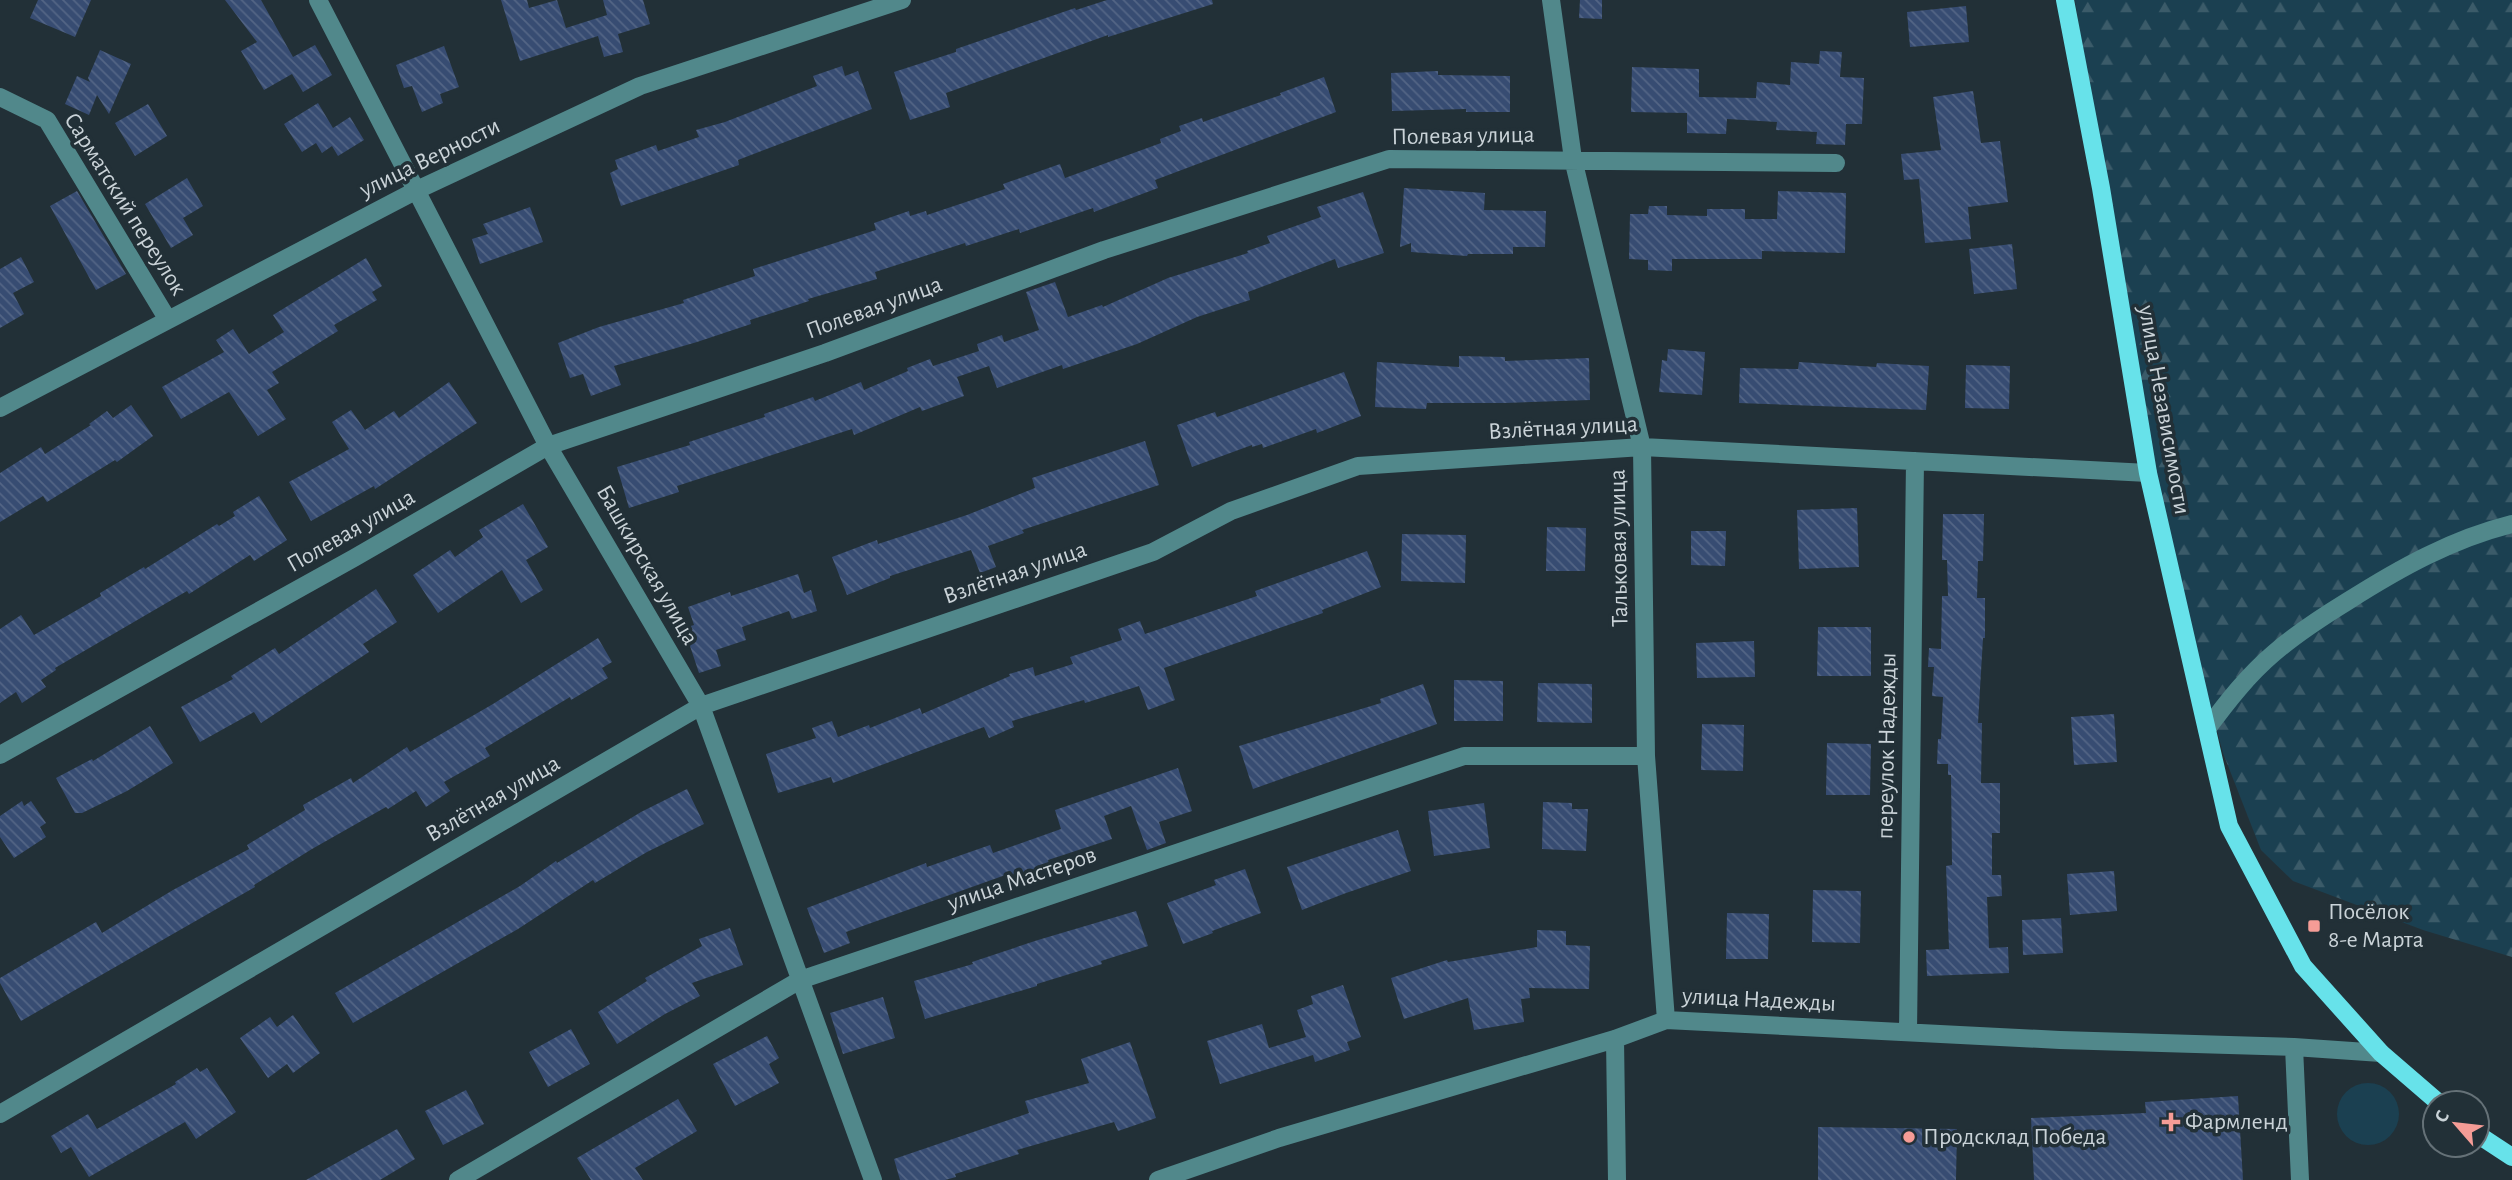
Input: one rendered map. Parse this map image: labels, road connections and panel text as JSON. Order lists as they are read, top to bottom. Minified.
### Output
{"streets":{"main road":["улица Независимости"],"street":["Полевая улица","улица Верности","Сарматский переулок","Взлётная улица","Тальковая улица","Башкирская улица","переулок Надежды","улица Мастеров","улица Надежды"]},"crossings":[["Полевая улица","Тальковая улица"],["Полевая улица","Башкирская улица"],["улица Верности","Сарматский переулок"],["улица Верности","Башкирская улица"],["улица Независимости","Взлётная улица"],["улица Независимости","улица Надежды"],["Взлётная улица","Тальковая улица"],["Взлётная улица","Башкирская улица"],["Взлётная улица","переулок Надежды"],["Тальковая улица","улица Мастеров"],["Тальковая улица","улица Надежды"],["Башкирская улица","улица Мастеров"],["переулок Надежды","улица Надежды"]],"places":{"transit":["Посёлок 8-е Марта"],"health":["Фармленд"],"other":["Продсклад Победа"]},"north":"top left"}
